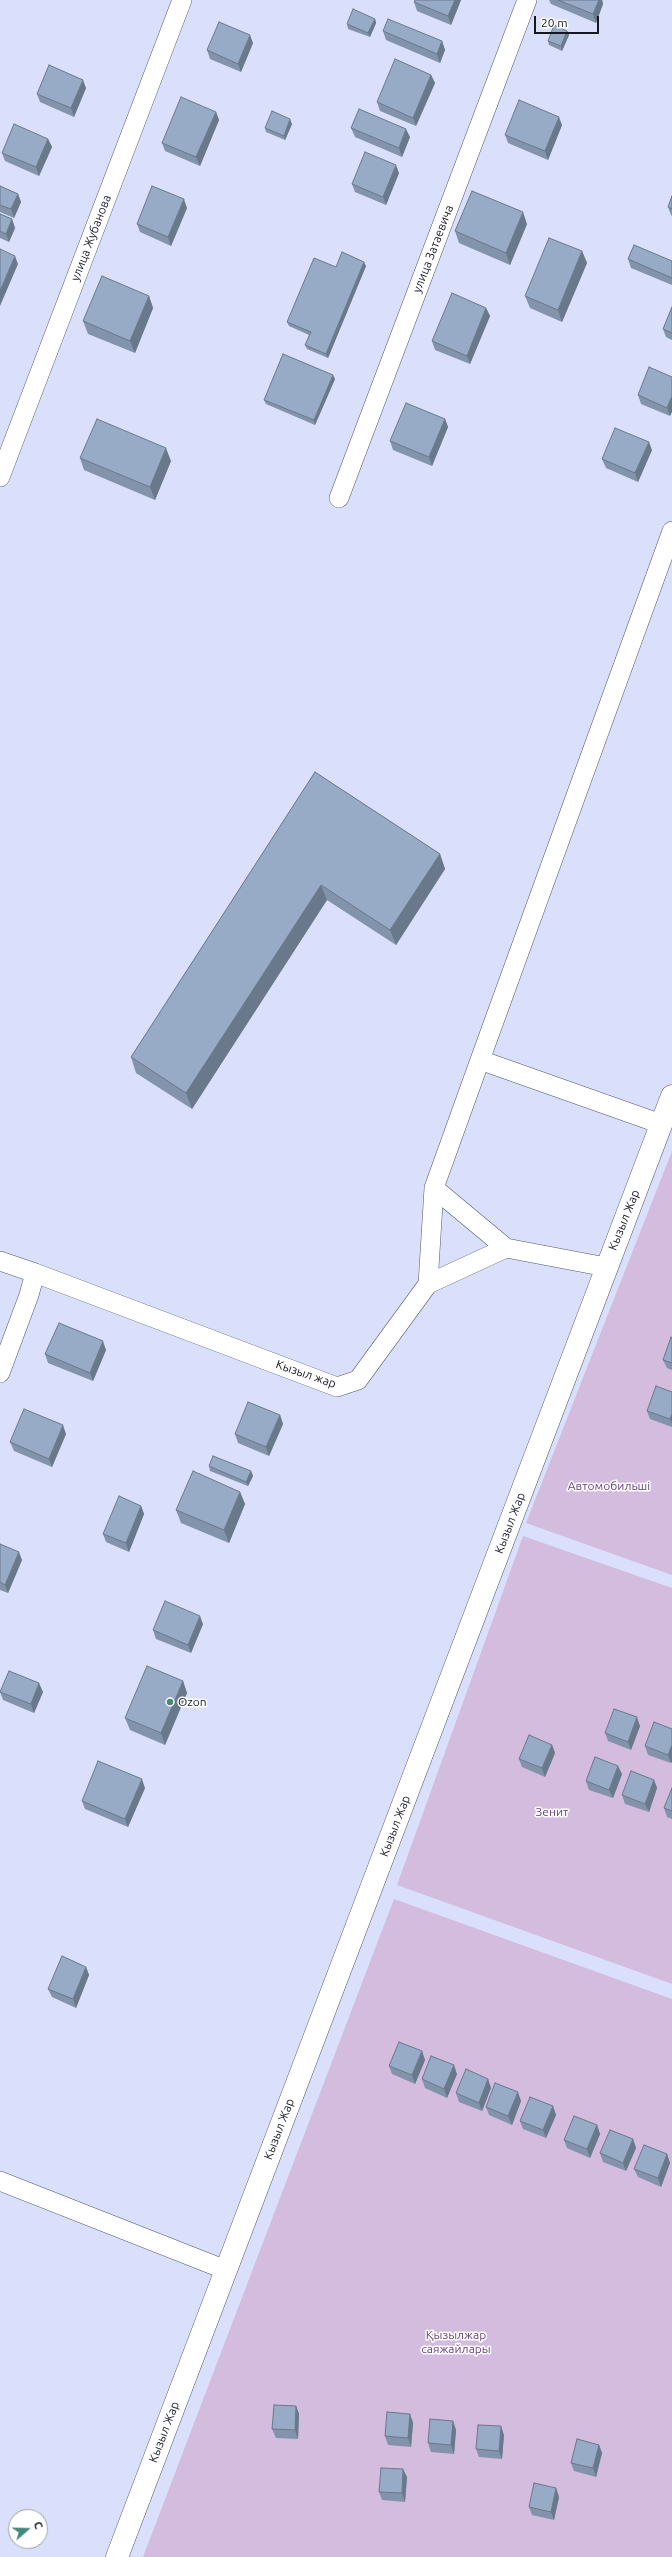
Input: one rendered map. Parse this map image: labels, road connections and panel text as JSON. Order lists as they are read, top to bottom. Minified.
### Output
{"streets":{"main road":["Кызыл Жар"],"street":["улица Жубанова","улица Затаевича","Кызыл жар"]},"parks":["Автомобильші","Зенит","Қызылжар саяжайлары"],"places":["Ozon"],"scale_bar":"20 m","north":"right"}
